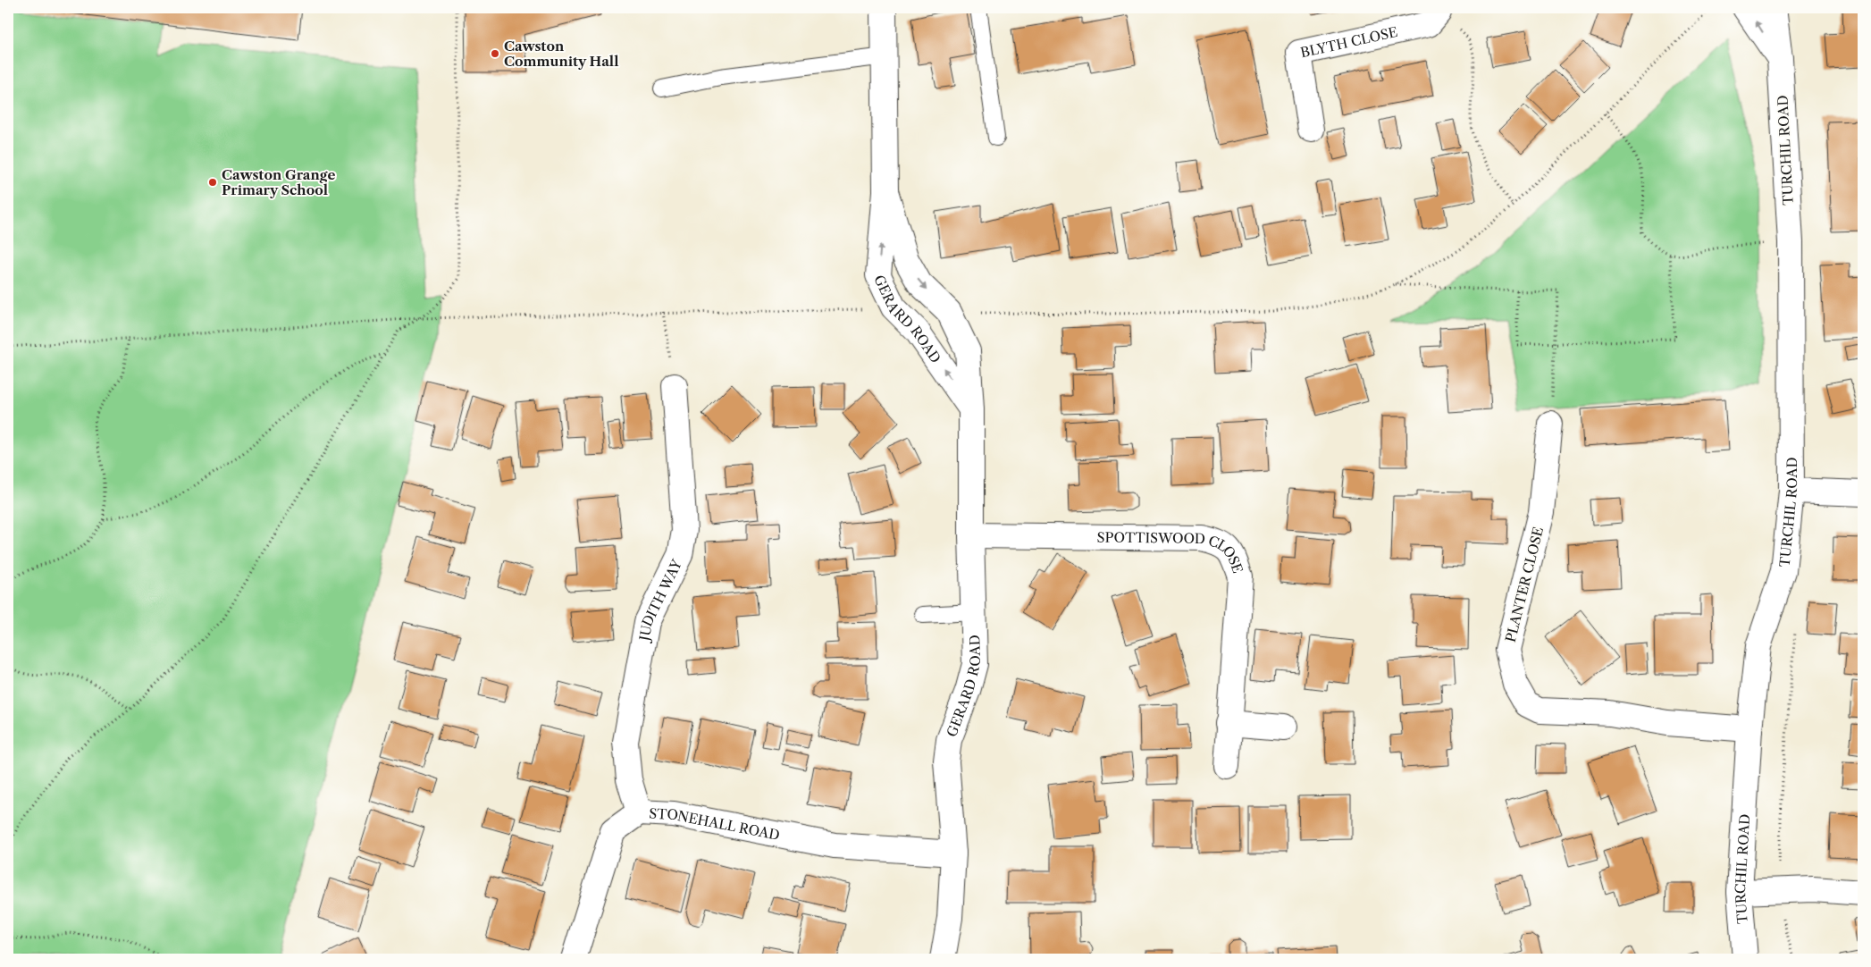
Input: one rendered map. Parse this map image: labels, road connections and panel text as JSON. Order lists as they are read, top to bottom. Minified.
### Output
{"streets":{"street":["BLYTH CLOSE","TURCHIL ROAD","GERARD ROAD","SPOTTISWOOD CLOSE","PLANTER CLOSE","JUDITH WAY","STONEHALL ROAD"]},"crossings":[["TURCHIL ROAD","PLANTER CLOSE"],["GERARD ROAD","SPOTTISWOOD CLOSE"],["GERARD ROAD","STONEHALL ROAD"],["JUDITH WAY","STONEHALL ROAD"]],"places":["Cawston Community Hall","Cawston Grange Primary School"]}
